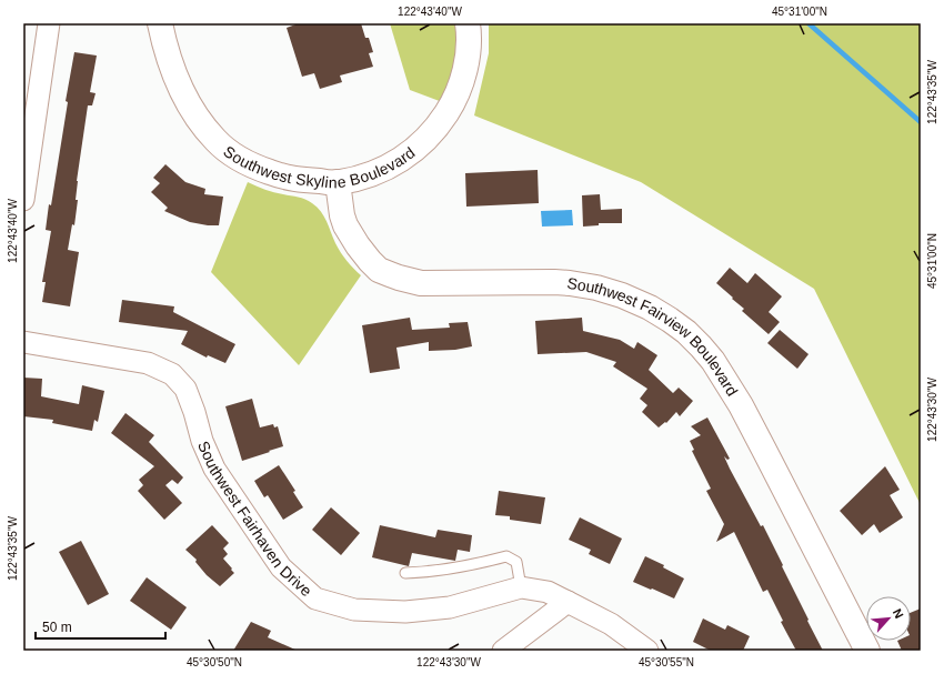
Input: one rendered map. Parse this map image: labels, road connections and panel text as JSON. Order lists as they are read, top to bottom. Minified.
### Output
{"streets":{"street":["Southwest Skyline Boulevard","Southwest Fairview Boulevard","Southwest Fairhaven Drive"]},"crossings":[["Southwest Skyline Boulevard","Southwest Fairview Boulevard"]],"scale_bar":"50 m","north":"top right","coordinates":["122°43'40\"W","45°31'00\"N","122°43'35\"W","122°43'30\"W","45°30'50\"N","45°30'55\"N"]}
